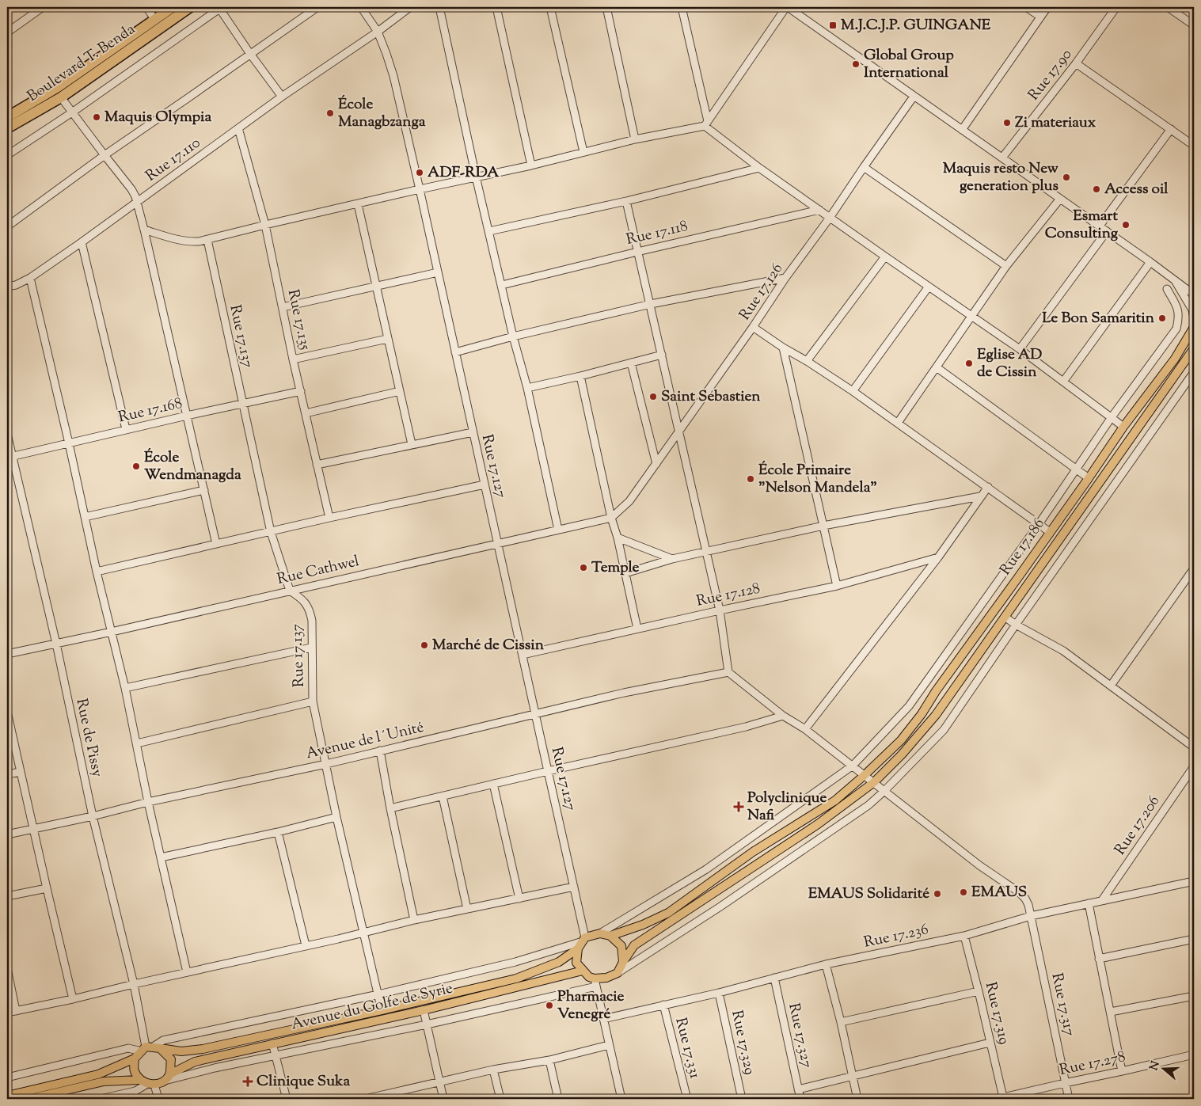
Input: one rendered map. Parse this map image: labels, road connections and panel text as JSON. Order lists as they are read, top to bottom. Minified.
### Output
{"streets":{"highway":["Boulevard T. Benda"],"main road":["Rue 17.186","Avenue du Golfe de Syrie"],"street":["Rue 17.90","Rue 17.110","Rue 17.118","Rue 17.126","Rue 17.135","Rue 17.137","Rue 17.168","Rue 17.127","Rue Cathwel","Rue 17.128","Rue de Pissy","Avenue de l´Unité","Rue 17.206","Rue 17.236","Rue 17.317","Rue 17.319","Rue 17.327","Rue 17.329","Rue 17.331","Rue 17.278"]},"crossings":[["Rue 17.110","Rue 17.135"],["Rue 17.110","Rue 17.127"],["Rue 17.126","Rue Cathwel"],["Rue 17.135","Rue 17.168"],["Rue 17.137","Rue 17.168"],["Rue 17.137","Rue Cathwel"],["Rue 17.137","Avenue de l´Unité"],["Rue 17.168","Rue de Pissy"],["Rue 17.127","Rue 17.186"],["Rue 17.127","Rue Cathwel"],["Rue 17.127","Rue 17.128"],["Rue 17.127","Avenue de l´Unité"],["Rue 17.127","Avenue du Golfe de Syrie"],["Rue 17.186","Rue 17.317"],["Rue 17.186","Avenue du Golfe de Syrie"],["Rue Cathwel","Rue de Pissy"],["Rue de Pissy","Avenue de l´Unité"],["Rue de Pissy","Avenue du Golfe de Syrie"],["Avenue de l´Unité","Rue 17.317"],["Rue 17.206","Rue 17.236"],["Rue 17.236","Rue 17.317"],["Rue 17.236","Rue 17.319"],["Rue 17.236","Rue 17.327"],["Rue 17.236","Rue 17.329"],["Rue 17.236","Rue 17.331"],["Rue 17.317","Rue 17.278"],["Rue 17.319","Rue 17.278"]],"places":{"transit":["M.J.C.J.P. GUINGANE"],"other":["Global Group International","École Managbzanga","Maquis Olympia","Zi materiaux","ADF-RDA","Maquis resto New generation plus","Access oil","Esmart Consulting","Le Bon Samaritin","Eglise AD de Cissin","Saint Sebastien","École Wendmanagda","École Primaire \"Nelson Mandela\"","Temple","Marché de Cissin","EMAUS","EMAUS Solidarité","Pharmacie Venegré"],"health":["Polyclinique Nafi","Clinique Suka"]},"north":"left"}
